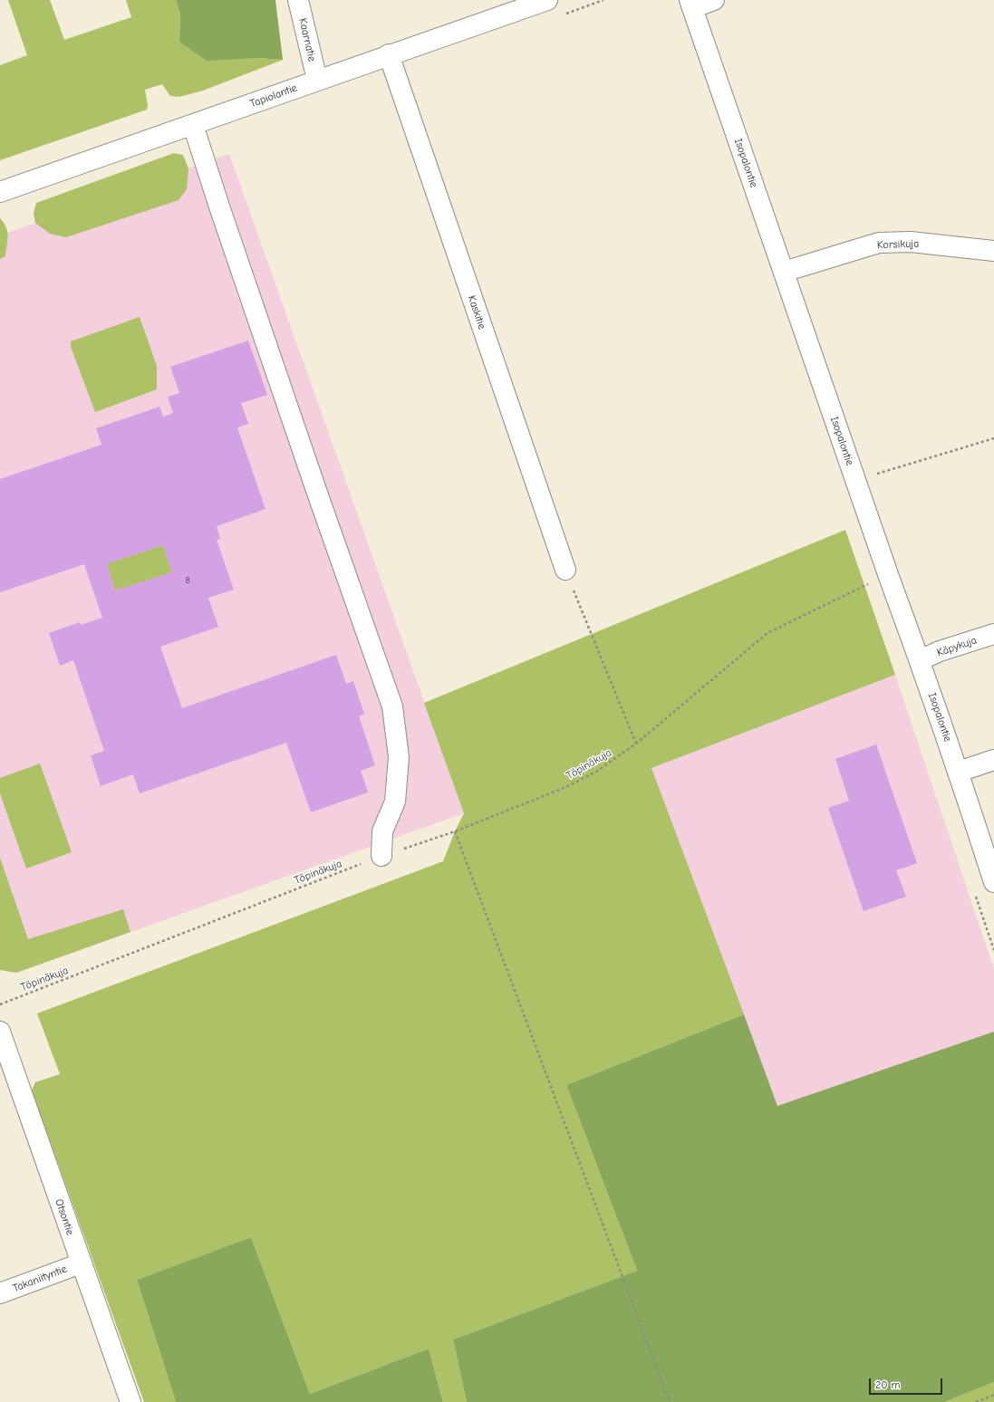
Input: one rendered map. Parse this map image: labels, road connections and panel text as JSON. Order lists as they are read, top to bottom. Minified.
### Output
{"streets":{"street":["Kaarnatie","Tapiolantie","Isopalontie","Korsikuja","Kaskitie","Käpykuja","Otsontie","Takaniityntie"],"path":["Töpinäkuja"]},"crossings":[["Kaarnatie","Tapiolantie"],["Tapiolantie","Kaskitie"],["Isopalontie","Korsikuja"],["Isopalontie","Käpykuja"],["Isopalontie","Töpinäkuja"],["Otsontie","Takaniityntie"]],"house_numbers":["8"],"scale_bar":"20 m"}
